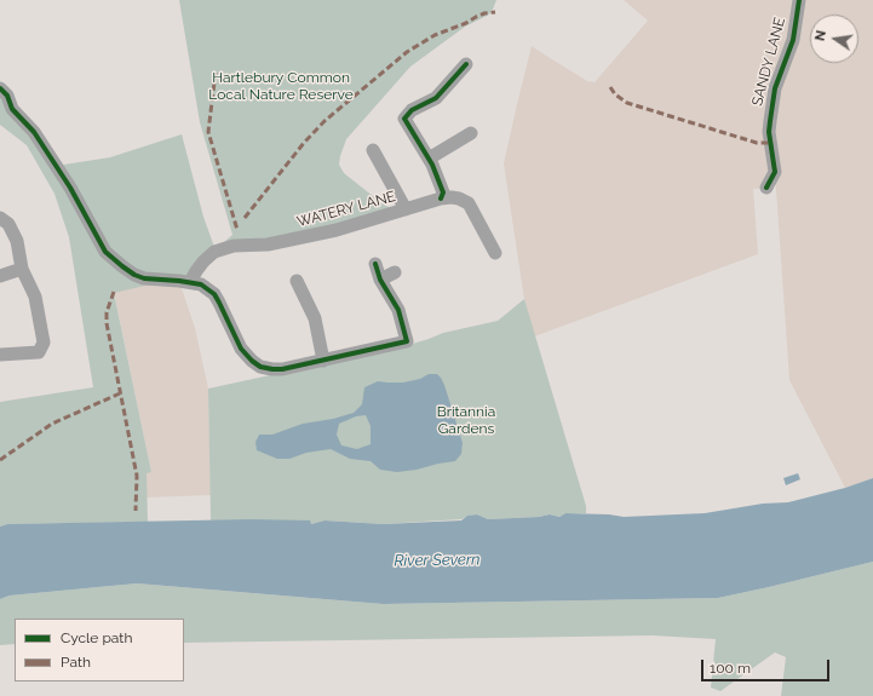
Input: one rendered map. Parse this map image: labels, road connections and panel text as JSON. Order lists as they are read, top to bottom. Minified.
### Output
{"streets":{"street":["SANDY LANE","WATERY LANE"]},"water":["River Severn"],"parks":["Hartlebury Common Local Nature Reserve","Britannia Gardens"],"legend":["Cycle path","Path"],"scale_bar":"100 m","north":"left"}
